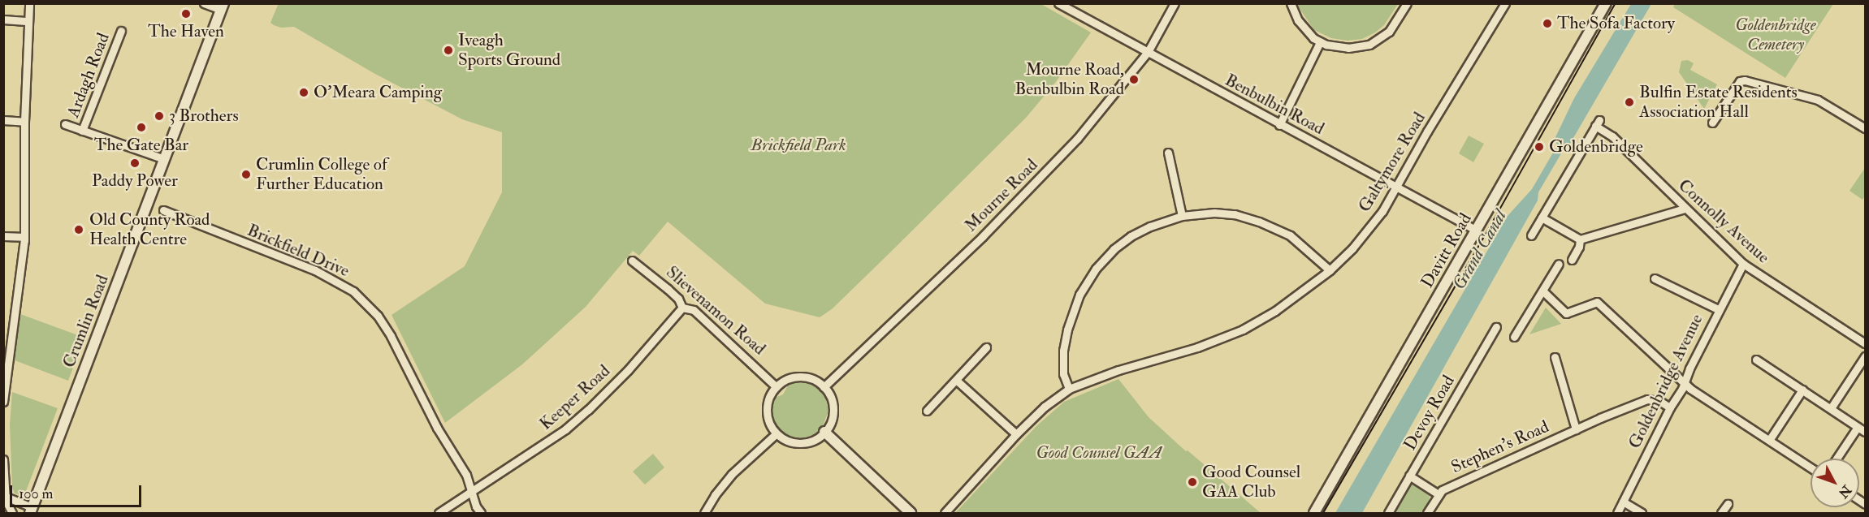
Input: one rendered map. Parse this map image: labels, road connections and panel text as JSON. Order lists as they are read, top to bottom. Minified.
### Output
{"streets":{"main road":["Davitt Road","Crumlin Road"],"street":["Ardagh Road","Benbulbin Road","Galtymore Road","Mourne Road","Connolly Avenue","Brickfield Drive","Slievenamon Road","Goldenbridge Avenue","Keeper Road","Devoy Road","Stephen's Road"]},"crossings":[["Ardagh Road","Crumlin Road"],["Benbulbin Road","Galtymore Road"],["Benbulbin Road","Mourne Road"],["Benbulbin Road","Davitt Road"],["Mourne Road","Slievenamon Road"],["Connolly Avenue","Goldenbridge Avenue"],["Brickfield Drive","Keeper Road"],["Slievenamon Road","Keeper Road"],["Goldenbridge Avenue","Stephen's Road"],["Devoy Road","Stephen's Road"]],"water":["Grand Canal"],"parks":["Goldenbridge Cemetery","Brickfield Park","Good Counsel GAA"],"places":["The Haven","The Sofa Factory","Iveagh Sports Ground","Mourne Road, Benbulbin Road","O'Meara Camping","Bulfin Estate Residents Association Hall","3 Brothers","The Gate Bar","Goldenbridge","Paddy Power","Crumlin College of Further Education","Old County Road Health Centre","Good Counsel GAA Club"],"scale_bar":"100 m","north":"bottom right"}
